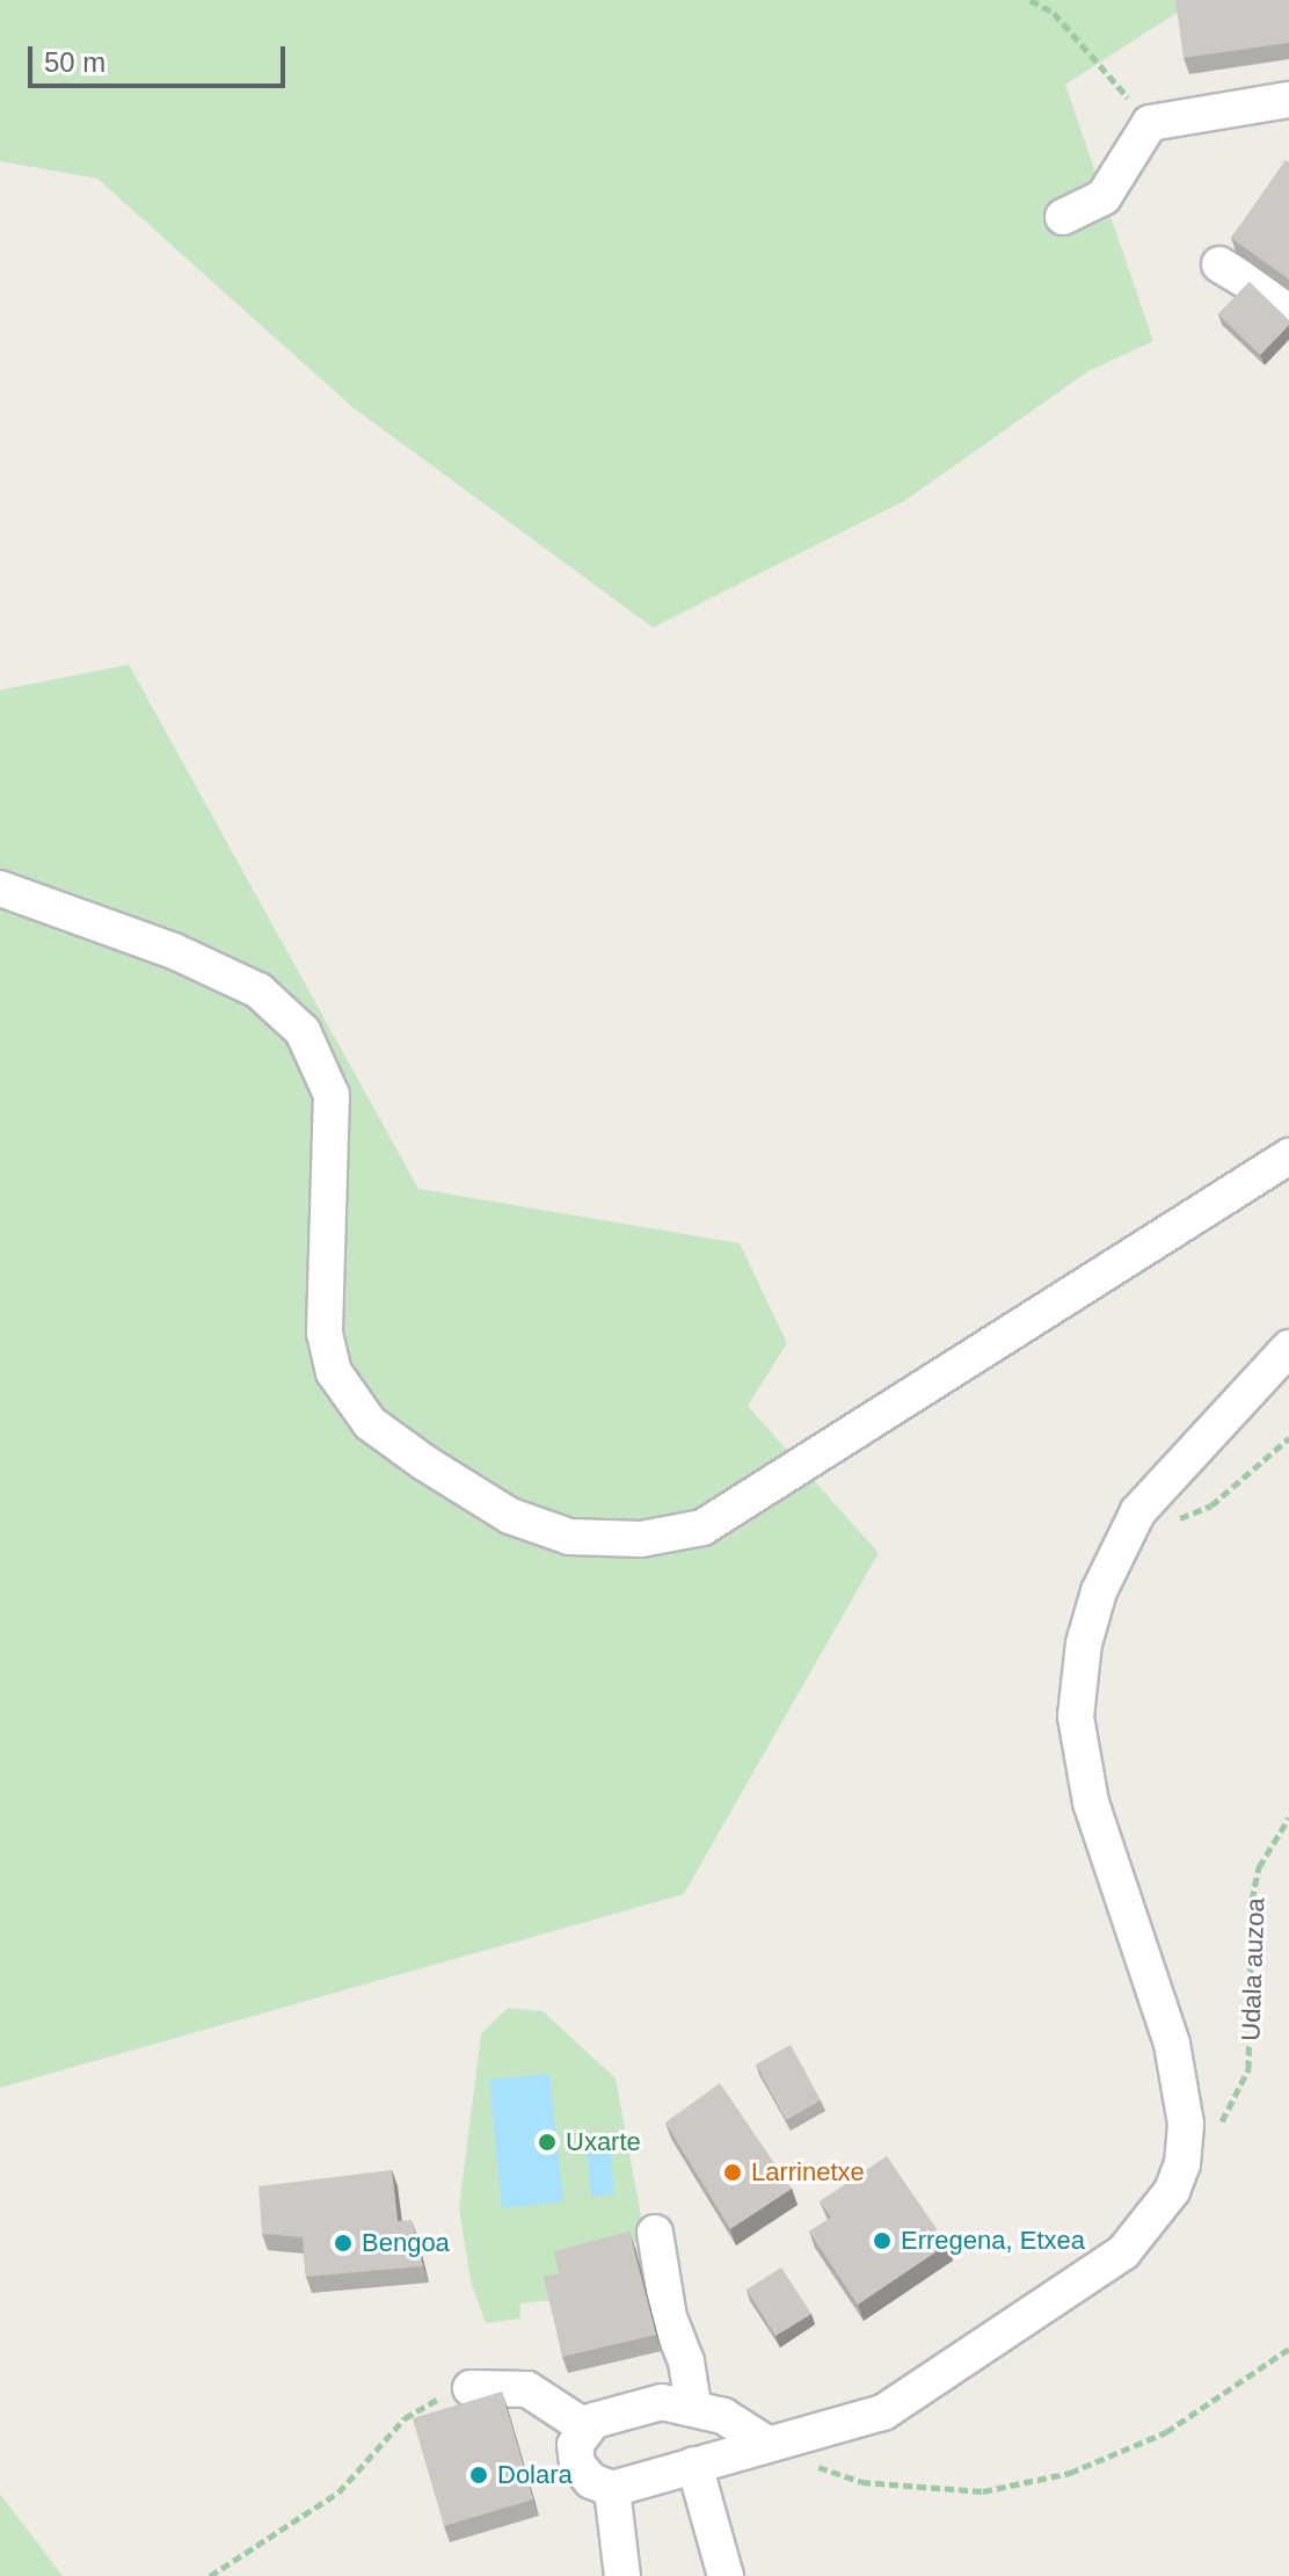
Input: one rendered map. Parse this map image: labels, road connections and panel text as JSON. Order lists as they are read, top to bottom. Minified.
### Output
{"streets":{"path":["Udala auzoa"]},"places":["Uxarte","Larrinetxe","Erregena, Etxea","Bengoa","Dolara"],"scale_bar":"50 m"}
